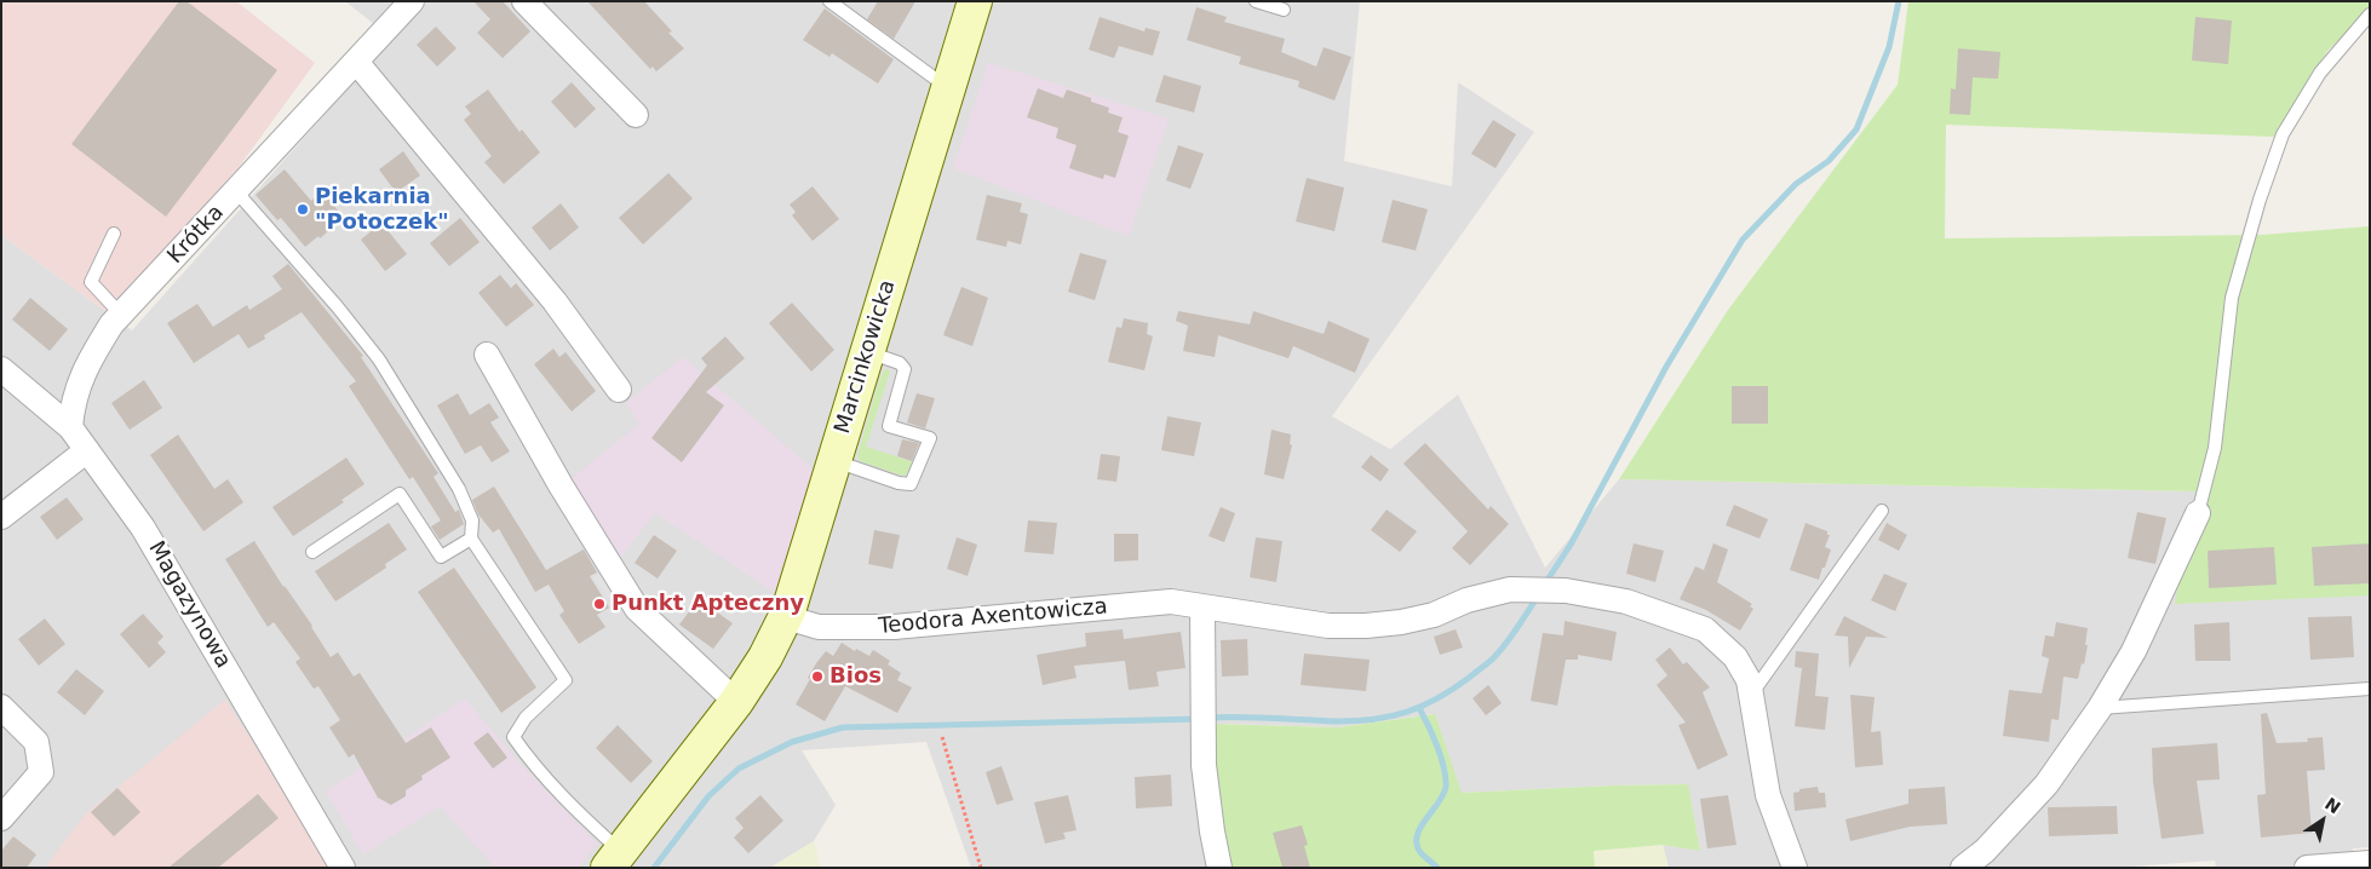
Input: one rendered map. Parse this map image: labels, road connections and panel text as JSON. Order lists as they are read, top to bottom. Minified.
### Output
{"streets":{"street":["Krótka","Marcinkowicka","Magazynowa","Teodora Axentowicza"]},"crossings":[["Krótka","Magazynowa"],["Marcinkowicka","Teodora Axentowicza"]],"places":["Piekarnia \"Potoczek\"","Punkt Apteczny","Bios"],"north":"top right"}
